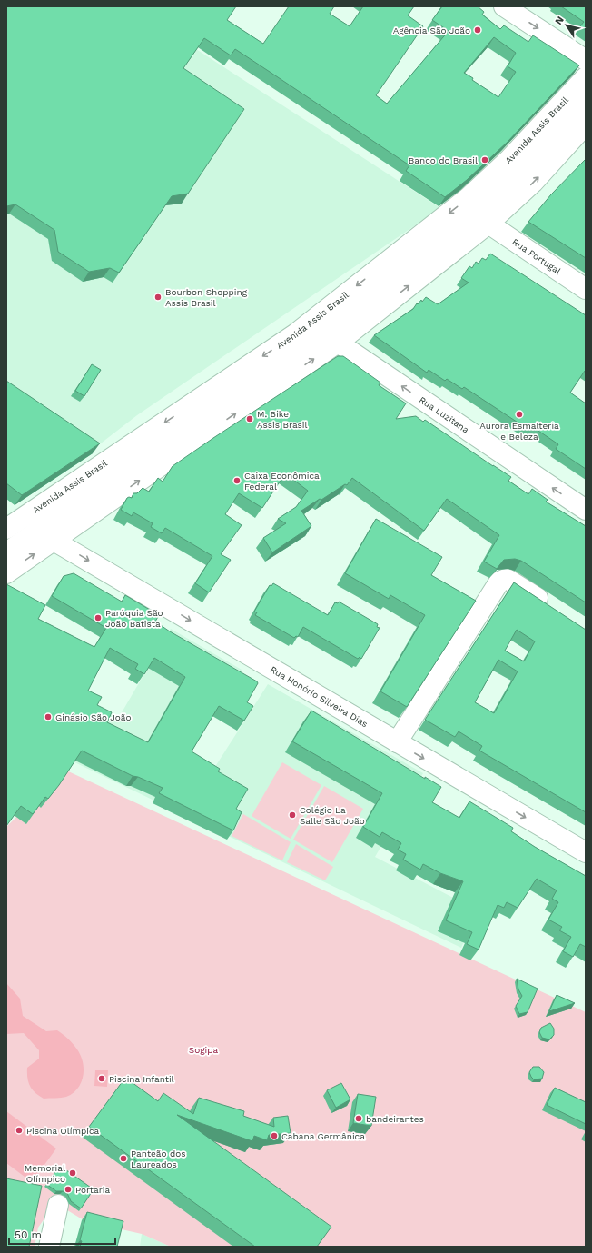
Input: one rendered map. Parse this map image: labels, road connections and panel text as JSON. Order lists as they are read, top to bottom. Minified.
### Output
{"streets":{"main road":["Avenida Assis Brasil","Rua Portugal","Rua Luzitana","Rua Honório Silveira Dias"]},"crossings":[["Avenida Assis Brasil","Rua Luzitana"]],"one_way":["Rua Luzitana","Rua Honório Silveira Dias"],"parks":["Sogipa"],"places":["Agência São João","Banco do Brasil","Bourbon Shopping Assis Brasil","Aurora Esmalteria e Beleza","M. Bike Assis Brasil","Caixa Econômica Federal","Paróquia São João Batista","Ginásio São João","Colégio La Salle São João","Piscina Infantil","bandeirantes","Piscina Olímpica","Cabana Germânica","Panteão dos Laureados","Memorial Olímpico","Portaria"],"scale_bar":"50 m","north":"top left"}
